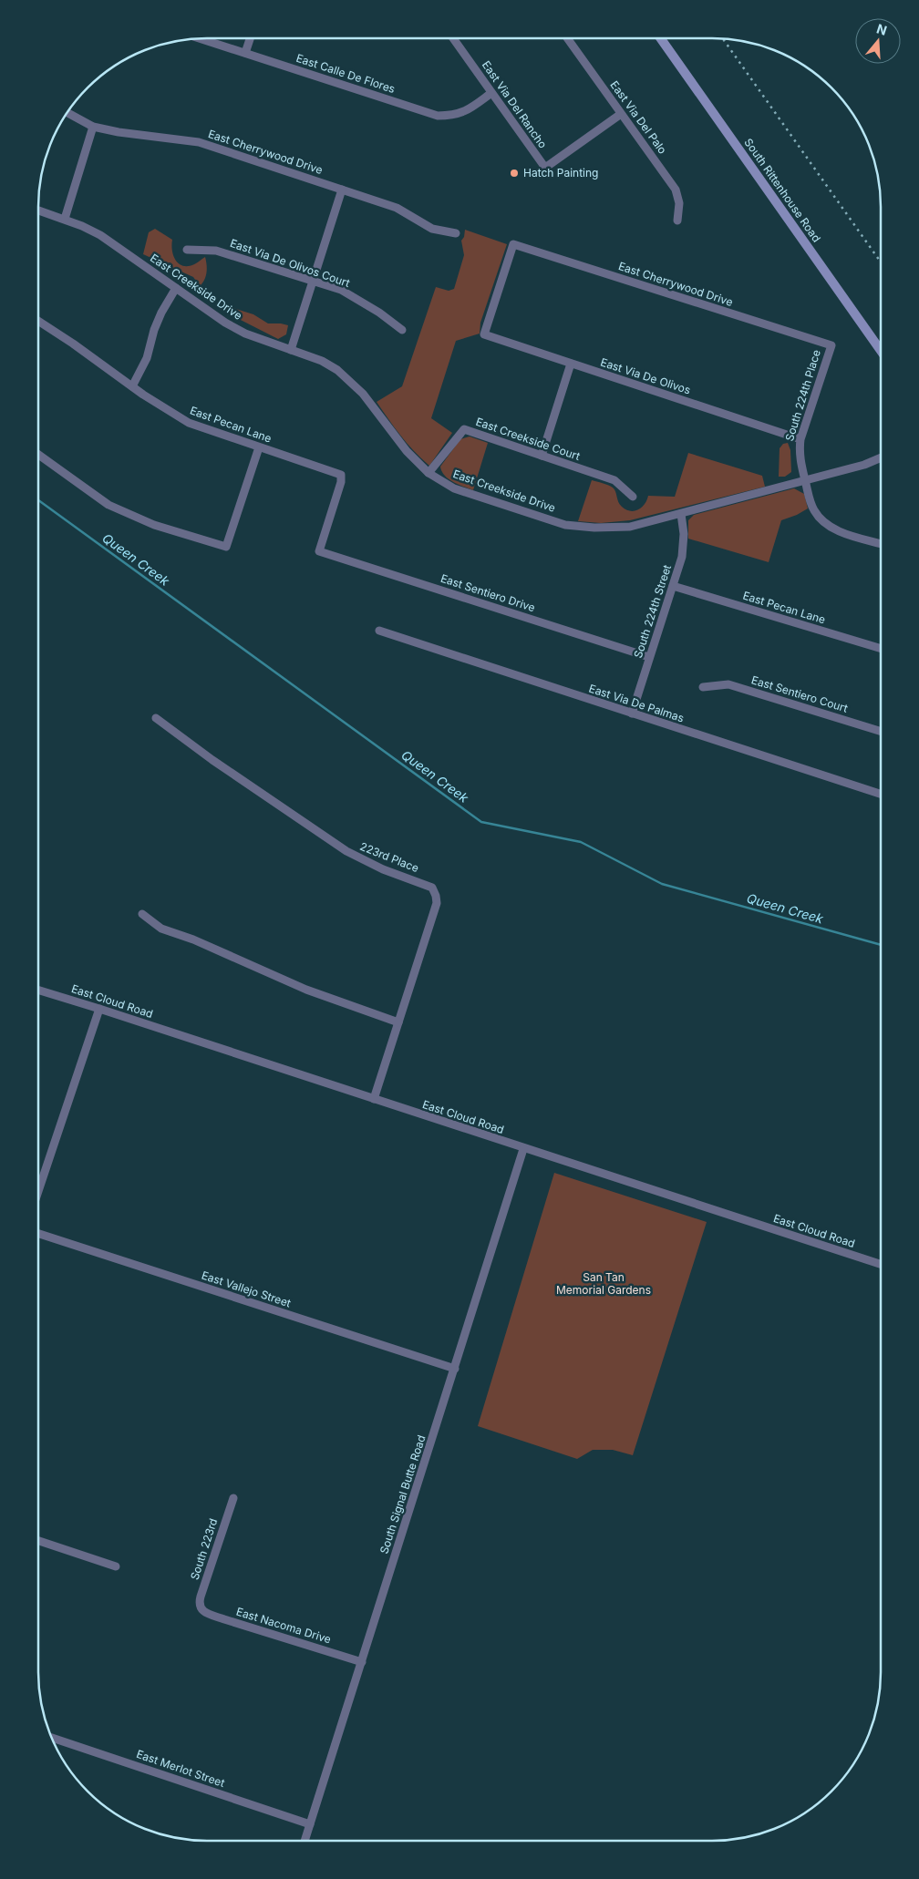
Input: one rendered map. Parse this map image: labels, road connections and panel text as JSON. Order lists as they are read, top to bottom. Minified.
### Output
{"streets":{"main road":["South Rittenhouse Road"],"street":["East Calle De Flores","East Via Del Rancho","East Via Del Palo","East Cherrywood Drive","East Via De Olivos Court","East Creekside Drive","East Via De Olivos","South 224th Place","East Pecan Lane","East Creekside Court","East Sentiero Drive","South 224th Street","East Sentiero Court","East Via De Palmas","223rd Place","East Cloud Road","East Vallejo Street","South Signal Butte Road","South 223rd","East Nacoma Drive","East Merlot Street"]},"crossings":[["East Calle De Flores","East Via Del Rancho"],["East Via Del Rancho","East Via Del Palo"],["East Cherrywood Drive","East Via De Olivos"],["East Cherrywood Drive","South 224th Place"],["East Creekside Drive","South 224th Place"],["East Creekside Drive","East Creekside Court"],["East Creekside Drive","South 224th Street"],["East Via De Olivos","South 224th Place"],["East Pecan Lane","East Sentiero Drive"],["East Pecan Lane","South 224th Street"],["East Sentiero Drive","South 224th Street"],["South 224th Street","East Via De Palmas"],["223rd Place","East Cloud Road"],["East Cloud Road","South Signal Butte Road"],["East Vallejo Street","South Signal Butte Road"],["South Signal Butte Road","East Nacoma Drive"],["South Signal Butte Road","East Merlot Street"],["South 223rd","East Nacoma Drive"]],"water":["Queen Creek"],"parks":["San Tan Memorial Gardens"],"places":["Hatch Painting"],"north":"top"}
